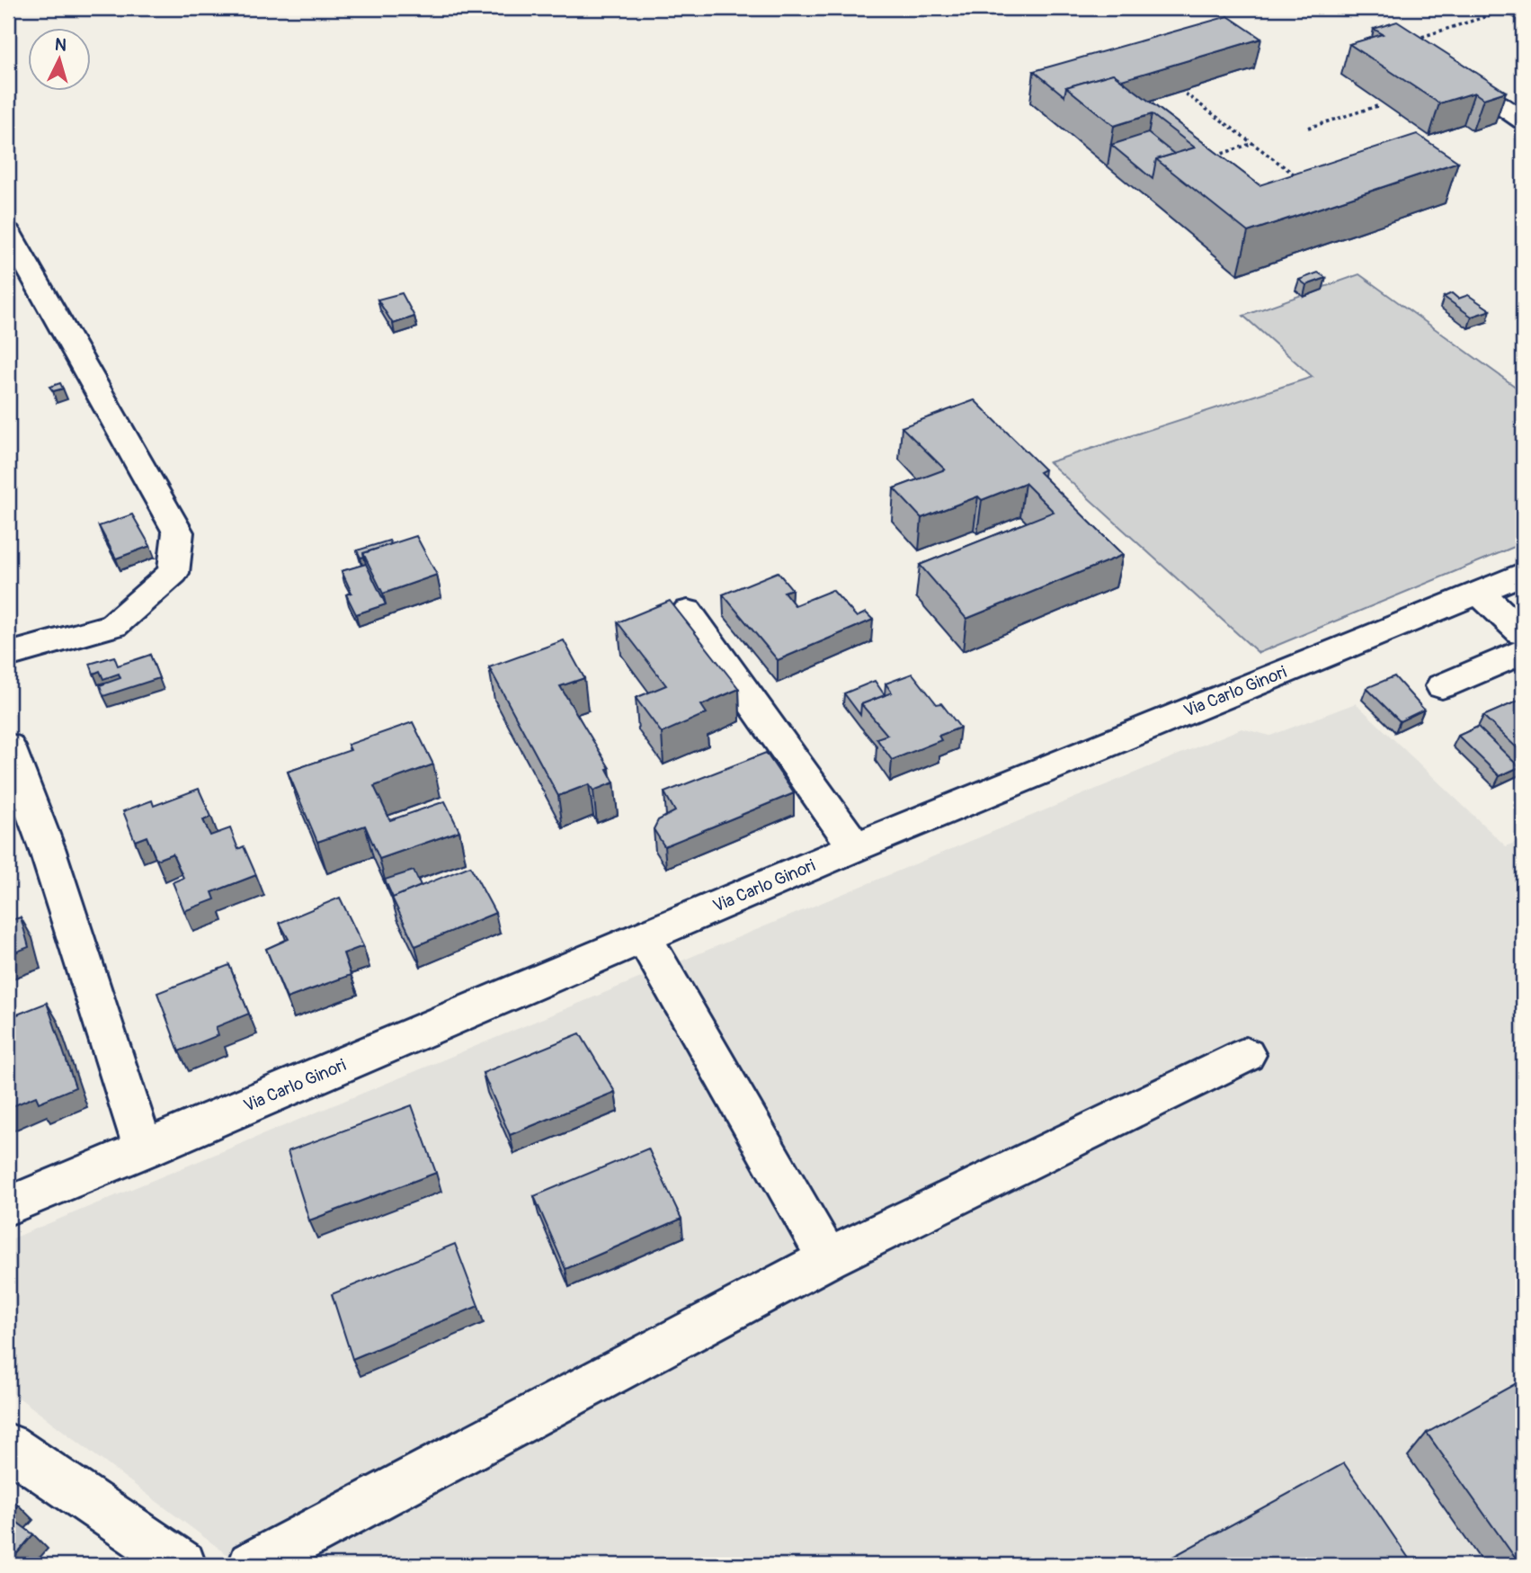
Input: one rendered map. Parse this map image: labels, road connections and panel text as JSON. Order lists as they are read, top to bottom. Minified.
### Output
{"streets":{"street":["Via Carlo Ginori"]},"north":"top"}
